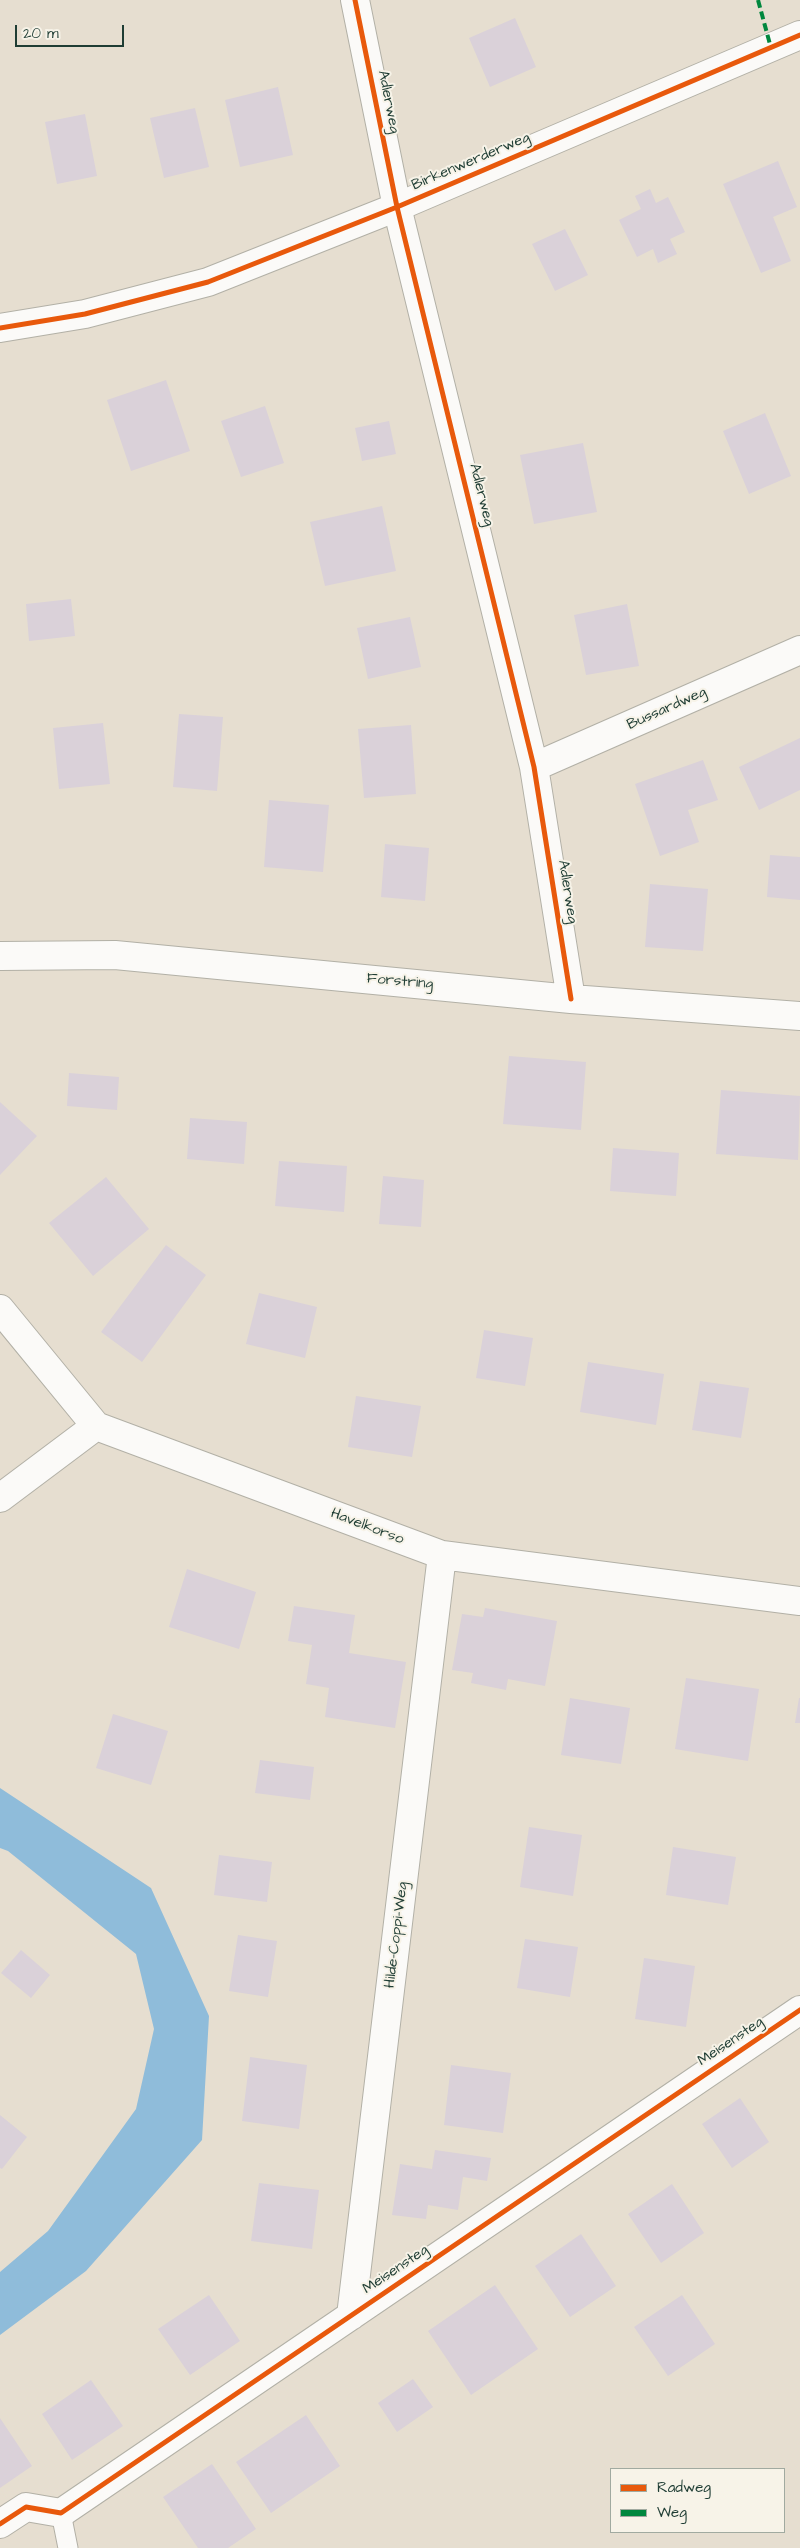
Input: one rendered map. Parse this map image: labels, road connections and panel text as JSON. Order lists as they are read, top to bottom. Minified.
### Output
{"streets":{"street":["Adlerweg","Birkenwerderweg","Bussardweg","Forstring","Havelkorso","Hilde-Coppi-Weg","Meisensteg"]},"crossings":[["Adlerweg","Birkenwerderweg"],["Adlerweg","Bussardweg"],["Adlerweg","Forstring"],["Havelkorso","Hilde-Coppi-Weg"],["Hilde-Coppi-Weg","Meisensteg"]],"legend":["Radweg","Weg"],"scale_bar":"20 m"}
